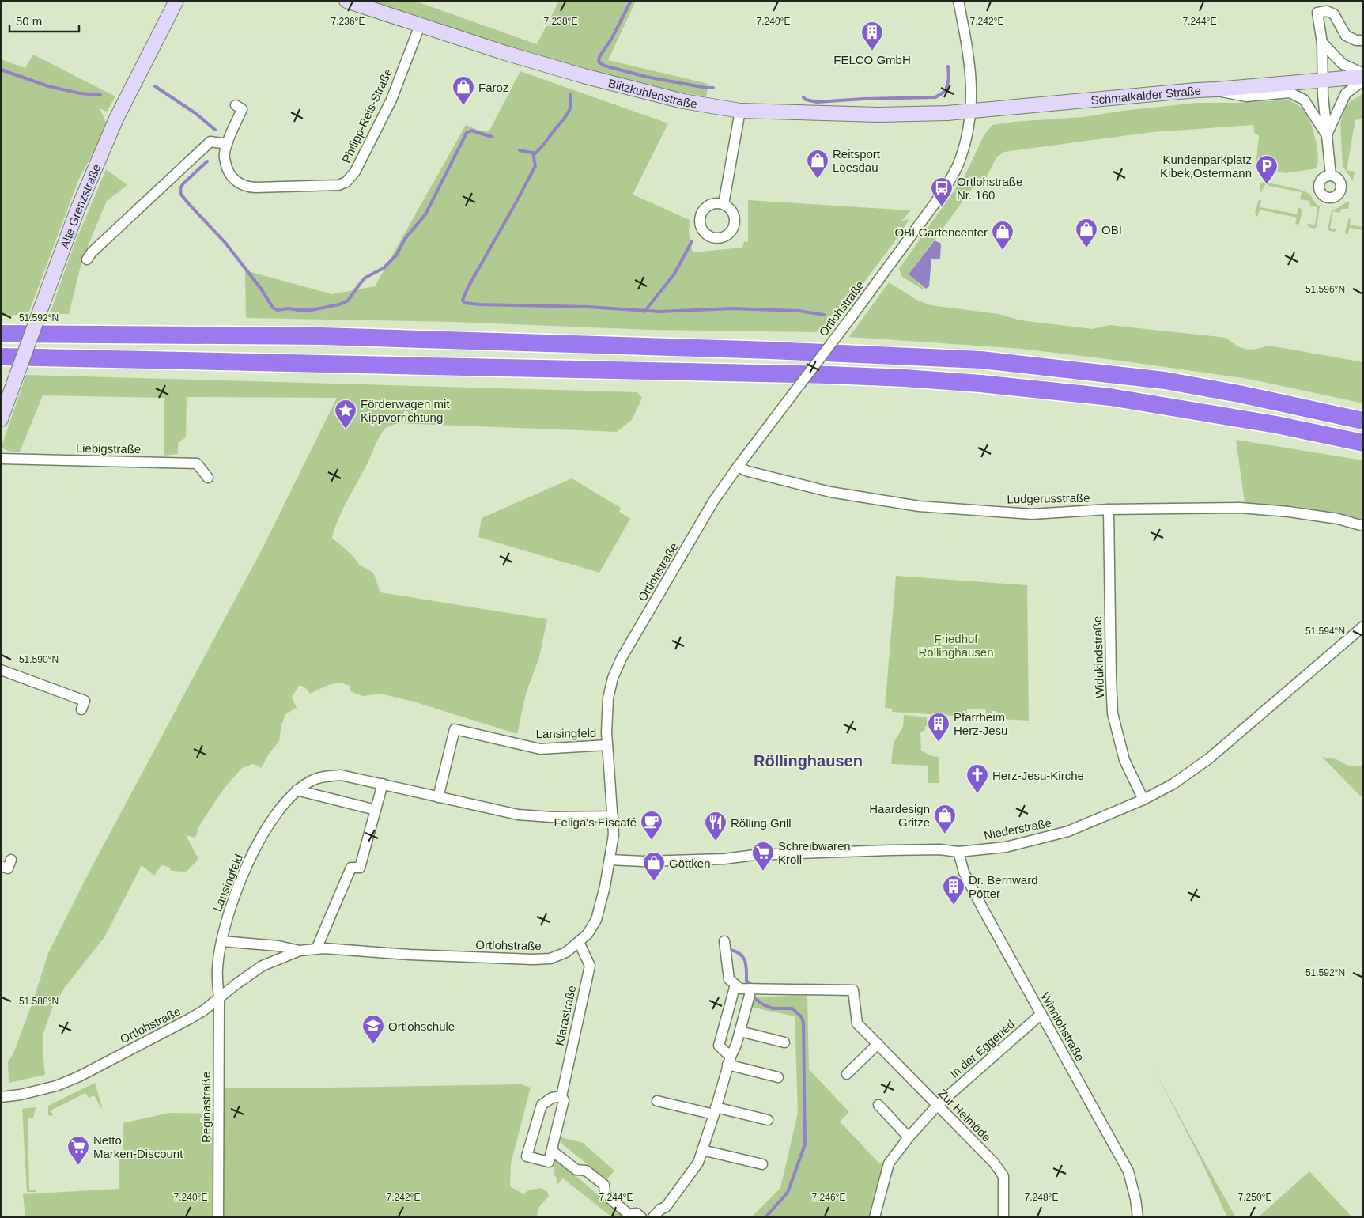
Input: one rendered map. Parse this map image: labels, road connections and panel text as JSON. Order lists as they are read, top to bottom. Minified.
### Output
{"streets":{"main road":["Blitzkuhlenstraße","Schmalkalder Straße","Alte Grenzstraße"],"street":["Philipp-Reis-Straße","Ortlohstraße","Liebigstraße","Ludgerusstraße","Widukindstraße","Lansingfeld","Niederstraße","Klarastraße","Winnlohstraße","In der Eggeried","Reginastraße","Zur Heimöde"]},"crossings":[["Blitzkuhlenstraße","Schmalkalder Straße"],["Blitzkuhlenstraße","Philipp-Reis-Straße"],["Blitzkuhlenstraße","Ortlohstraße"],["Schmalkalder Straße","Ortlohstraße"],["Ortlohstraße","Ludgerusstraße"],["Ortlohstraße","Lansingfeld"],["Ortlohstraße","Niederstraße"],["Ortlohstraße","Klarastraße"],["Ortlohstraße","Reginastraße"],["Ludgerusstraße","Widukindstraße"],["Widukindstraße","Niederstraße"],["Lansingfeld","Reginastraße"],["Niederstraße","Winnlohstraße"],["Winnlohstraße","In der Eggeried"],["In der Eggeried","Zur Heimöde"]],"districts":["Röllinghausen"],"parks":["Friedhof Röllinghausen"],"places":{"building":["FELCO GmbH","Pfarrheim Herz-Jesu","Dr. Bernward Pötter"],"shop":["Faroz","Reitsport Loesdau","OBI","OBI Gartencenter","Haardesign Gritze","Göttken"],"parking":["Kundenparkplatz Kibek,Ostermann"],"bus stop":["Ortlohstraße Nr. 160"],"place":["Förderwagen mit Kippvorrichtung"],"church":["Herz-Jesu-Kirche"],"cafe":["Feliga's Eiscafé"],"restaurant":["Rölling Grill"],"supermarket":["Schreibwaren Kroll","Netto Marken-Discount"],"school or university":["Ortlohschule"]},"scale_bar":"50 m","coordinates":["7.236°E","7.238°E","7.240°E","7.242°E","7.244°E","51.596°N","51.592°N","51.594°N","51.590°N","51.588°N","7.246°E","7.248°E","7.250°E"]}
